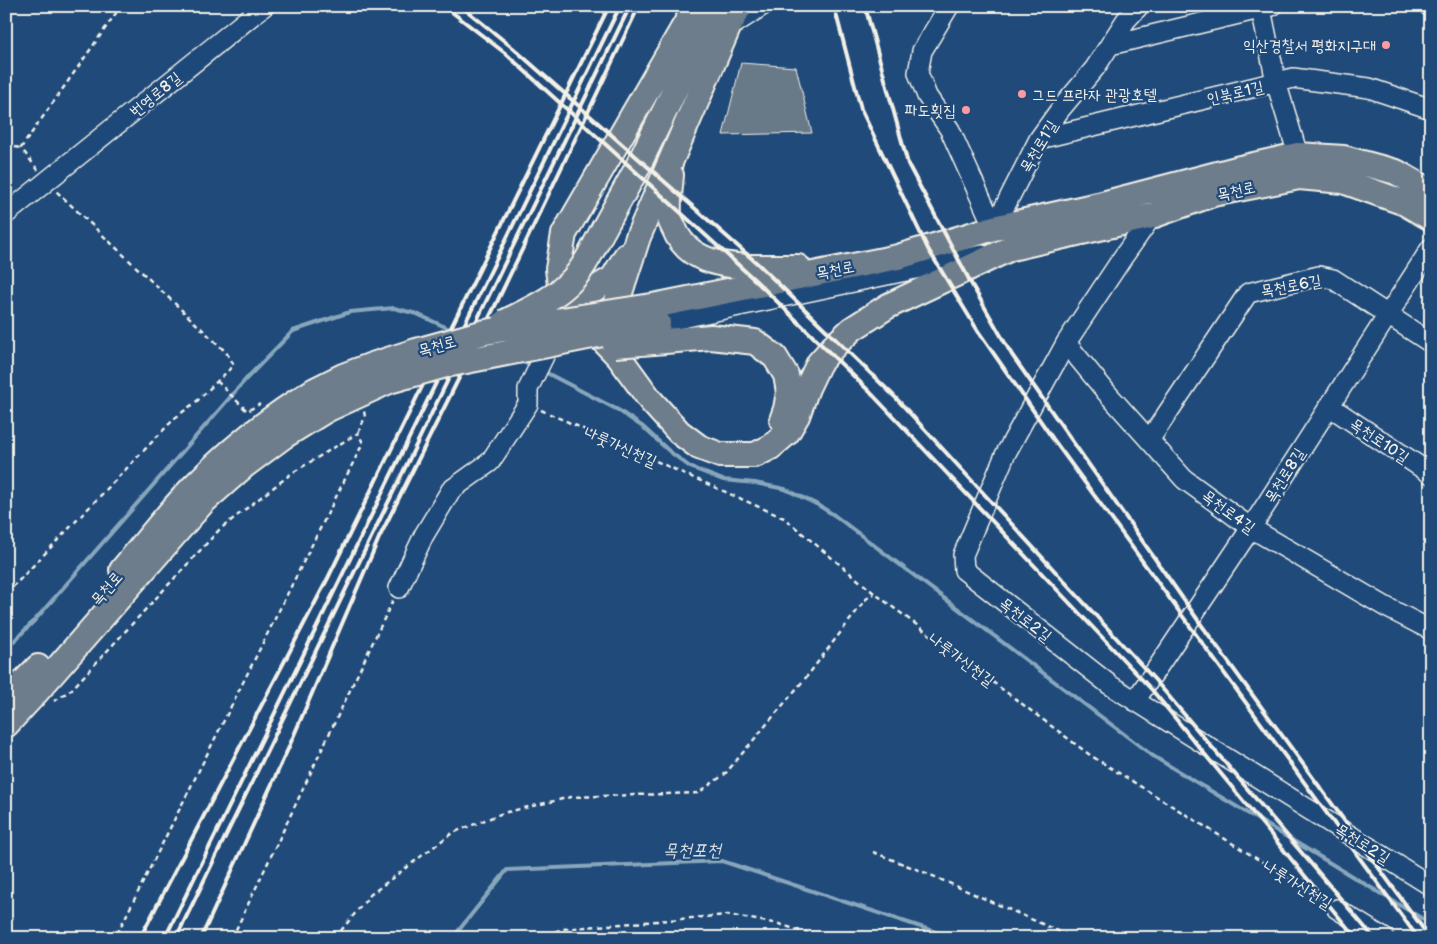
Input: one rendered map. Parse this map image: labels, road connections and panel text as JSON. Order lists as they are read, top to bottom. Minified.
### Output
{"streets":{"main road":["목천로"],"street":["인북로1길","번영로8길","목천로1길","목천로6길","목천로10길","나룻가신천길","목천로8길","목천로4길","목천로2길"]},"crossings":[["인북로1길","목천로1길"],["목천로1길","목천로"],["목천로","목천로2길"],["목천로6길","목천로8길"],["목천로6길","목천로4길"],["목천로10길","목천로8길"],["목천로8길","목천로4길"],["목천로8길","목천로2길"],["목천로4길","목천로2길"]],"water":["목천포천"],"places":["익산경찰서 평화지구대","그드 프라자 관광호텔","파도횟집"]}
